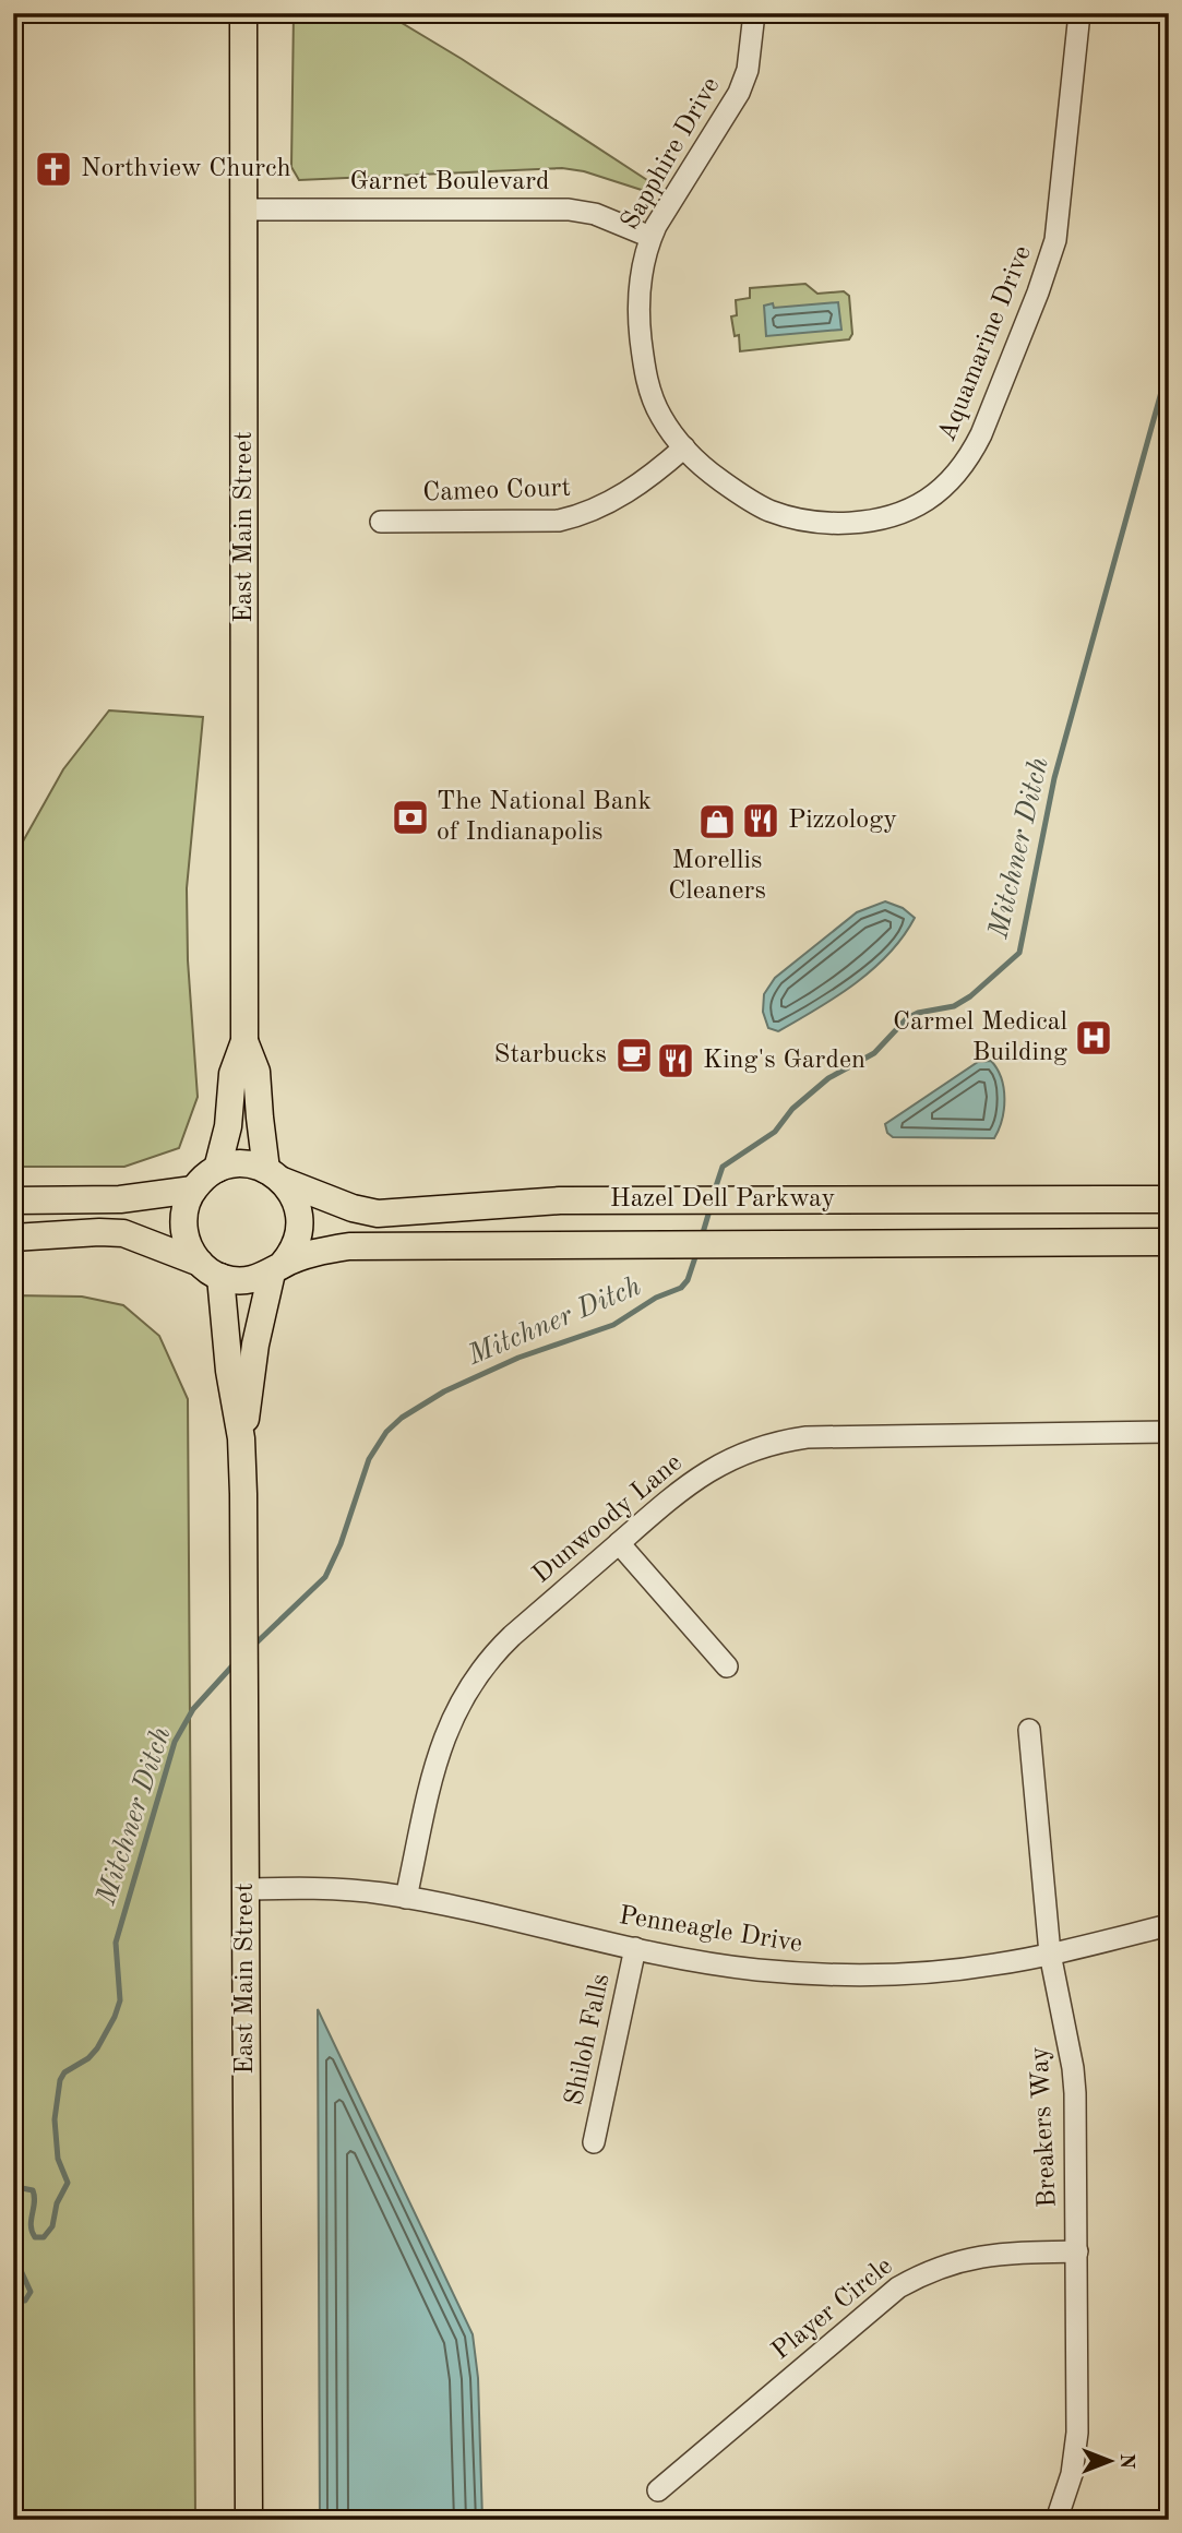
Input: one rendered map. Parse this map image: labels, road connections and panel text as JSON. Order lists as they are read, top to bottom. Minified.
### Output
{"streets":{"main road":["East Main Street","Hazel Dell Parkway"],"street":["Sapphire Drive","Garnet Boulevard","Aquamarine Drive","Cameo Court","Dunwoody Lane","Penneagle Drive","Shiloh Falls","Breakers Way","Player Circle"]},"crossings":[["Sapphire Drive","Garnet Boulevard"],["Sapphire Drive","Aquamarine Drive"],["Sapphire Drive","Cameo Court"],["Garnet Boulevard","East Main Street"],["Aquamarine Drive","Cameo Court"],["East Main Street","Hazel Dell Parkway"],["East Main Street","Penneagle Drive"],["Dunwoody Lane","Penneagle Drive"],["Penneagle Drive","Shiloh Falls"],["Penneagle Drive","Breakers Way"],["Breakers Way","Player Circle"]],"water":["Mitchner Ditch"],"places":{"church":["Northview Church"],"bank":["The National Bank of Indianapolis"],"restaurant":["Pizzology","King's Garden"],"shop":["Morellis Cleaners"],"hospital":["Carmel Medical Building"],"cafe":["Starbucks"]},"north":"right"}
